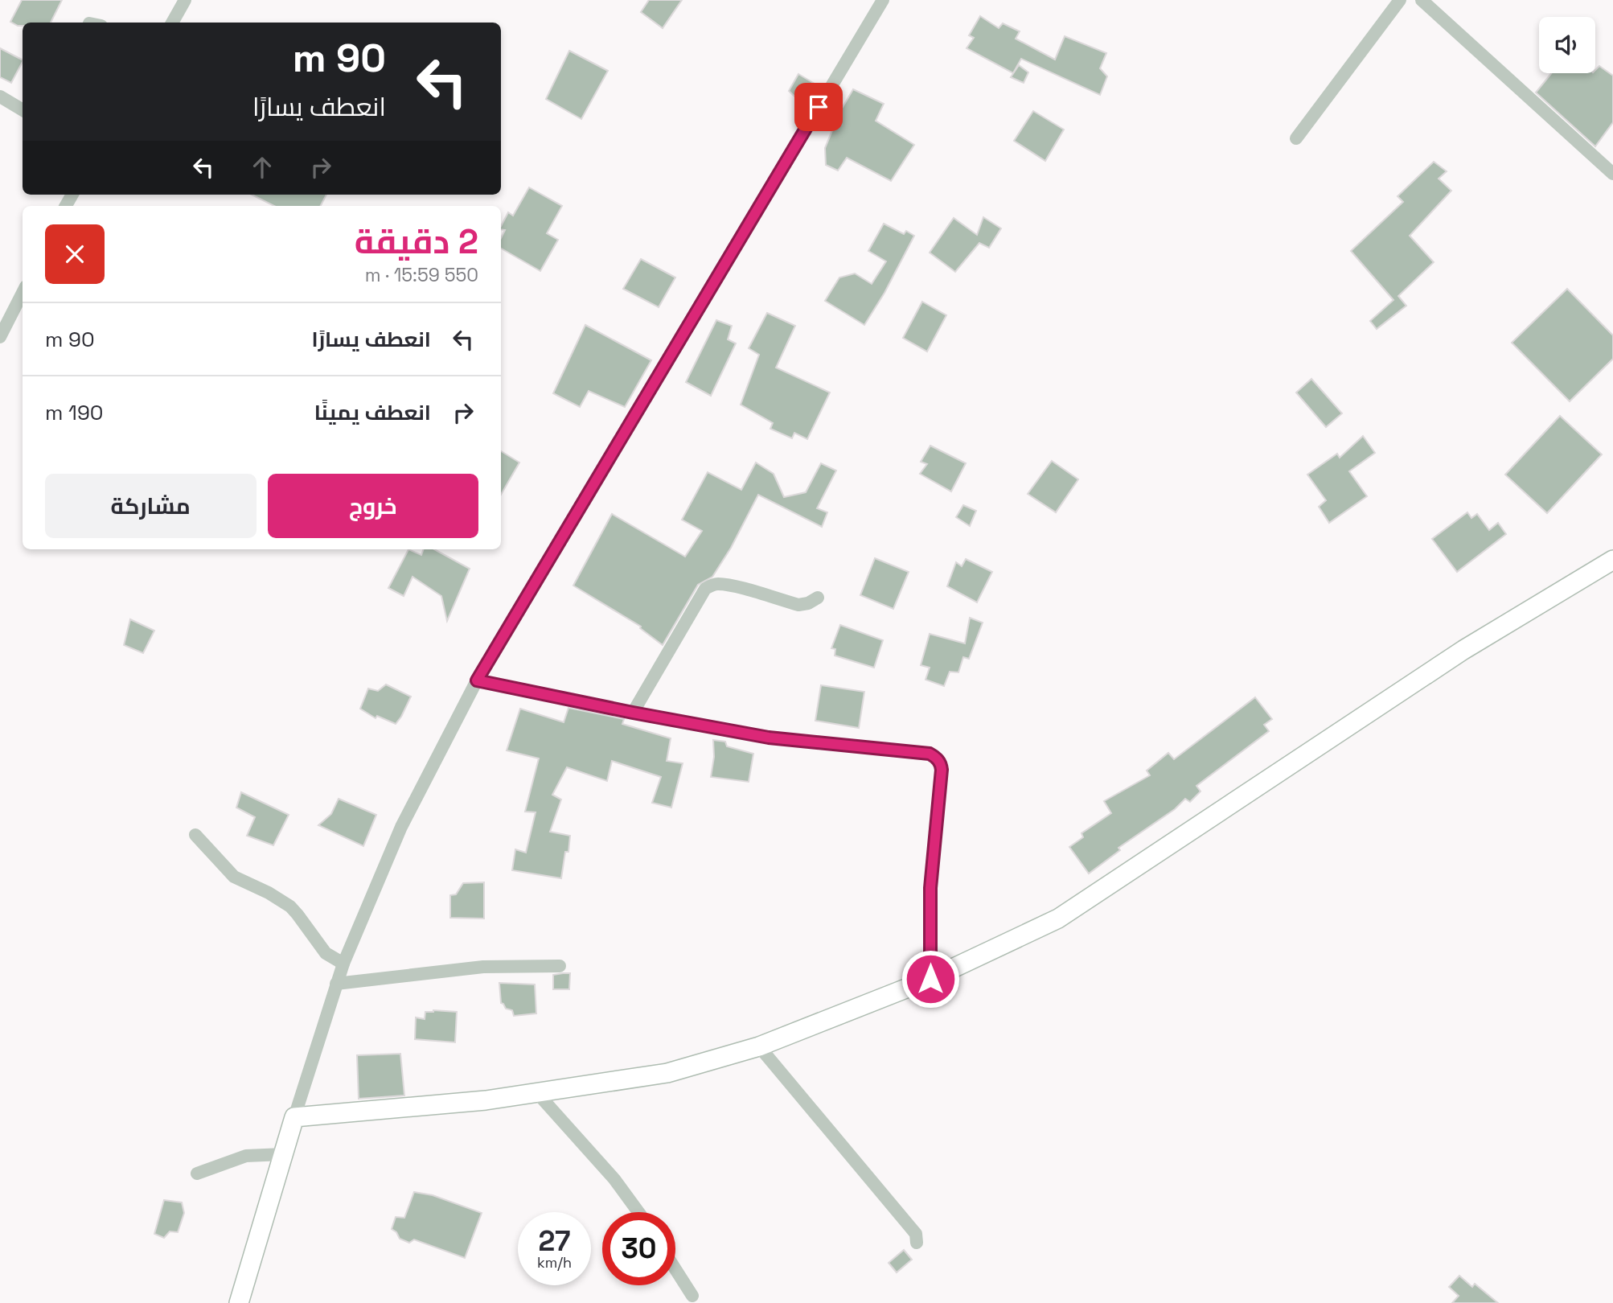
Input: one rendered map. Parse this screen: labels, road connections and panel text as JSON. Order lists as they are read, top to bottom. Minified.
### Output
{"page":{"turn":["90 m","انعطف يسارًا"],"heading":["2 دقيقة","550 m · 15:59"],"list":[{"name":"انعطف يسارًا","value":"90 m"},{"name":"انعطف يمينًا","value":"190 m"}],"buttons":["خروج","مشاركة"],"speed":"27 km/h","limit":"30"}}
